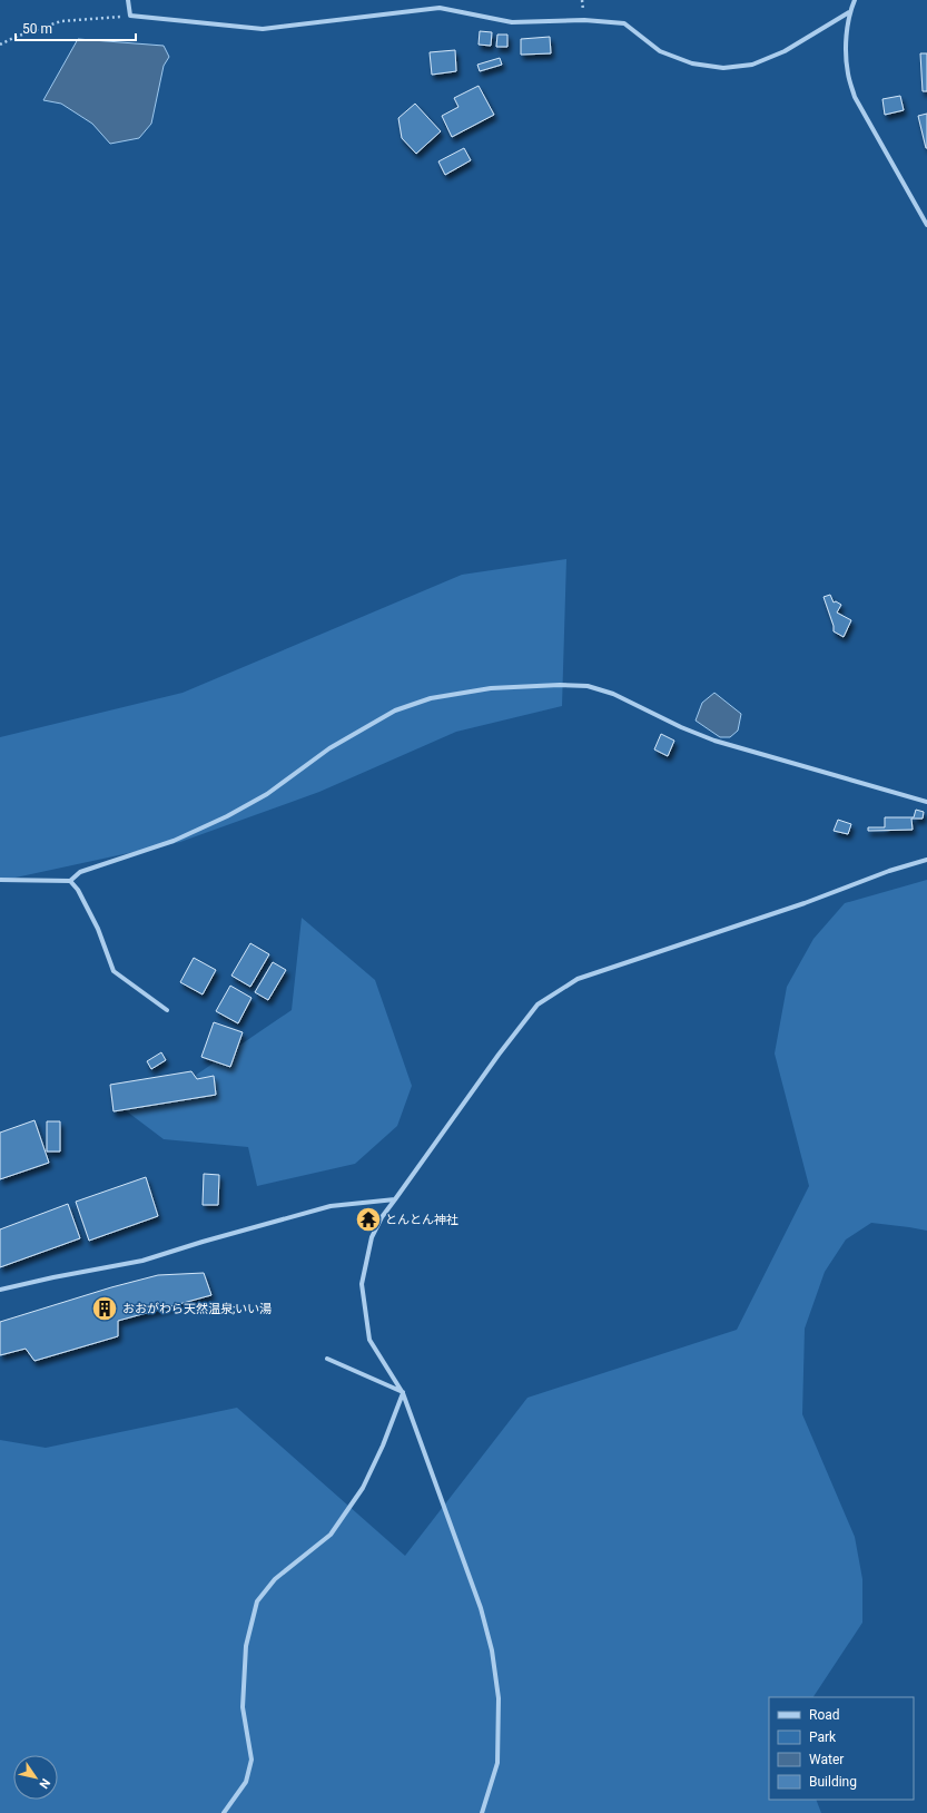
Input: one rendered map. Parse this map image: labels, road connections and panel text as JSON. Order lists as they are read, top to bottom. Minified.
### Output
{"places":{"temple":["とんとん神社"],"building":["おおがわら天然温泉;いい湯"]},"legend":["Road","Park","Water","Building"],"scale_bar":"50 m","north":"bottom right"}
